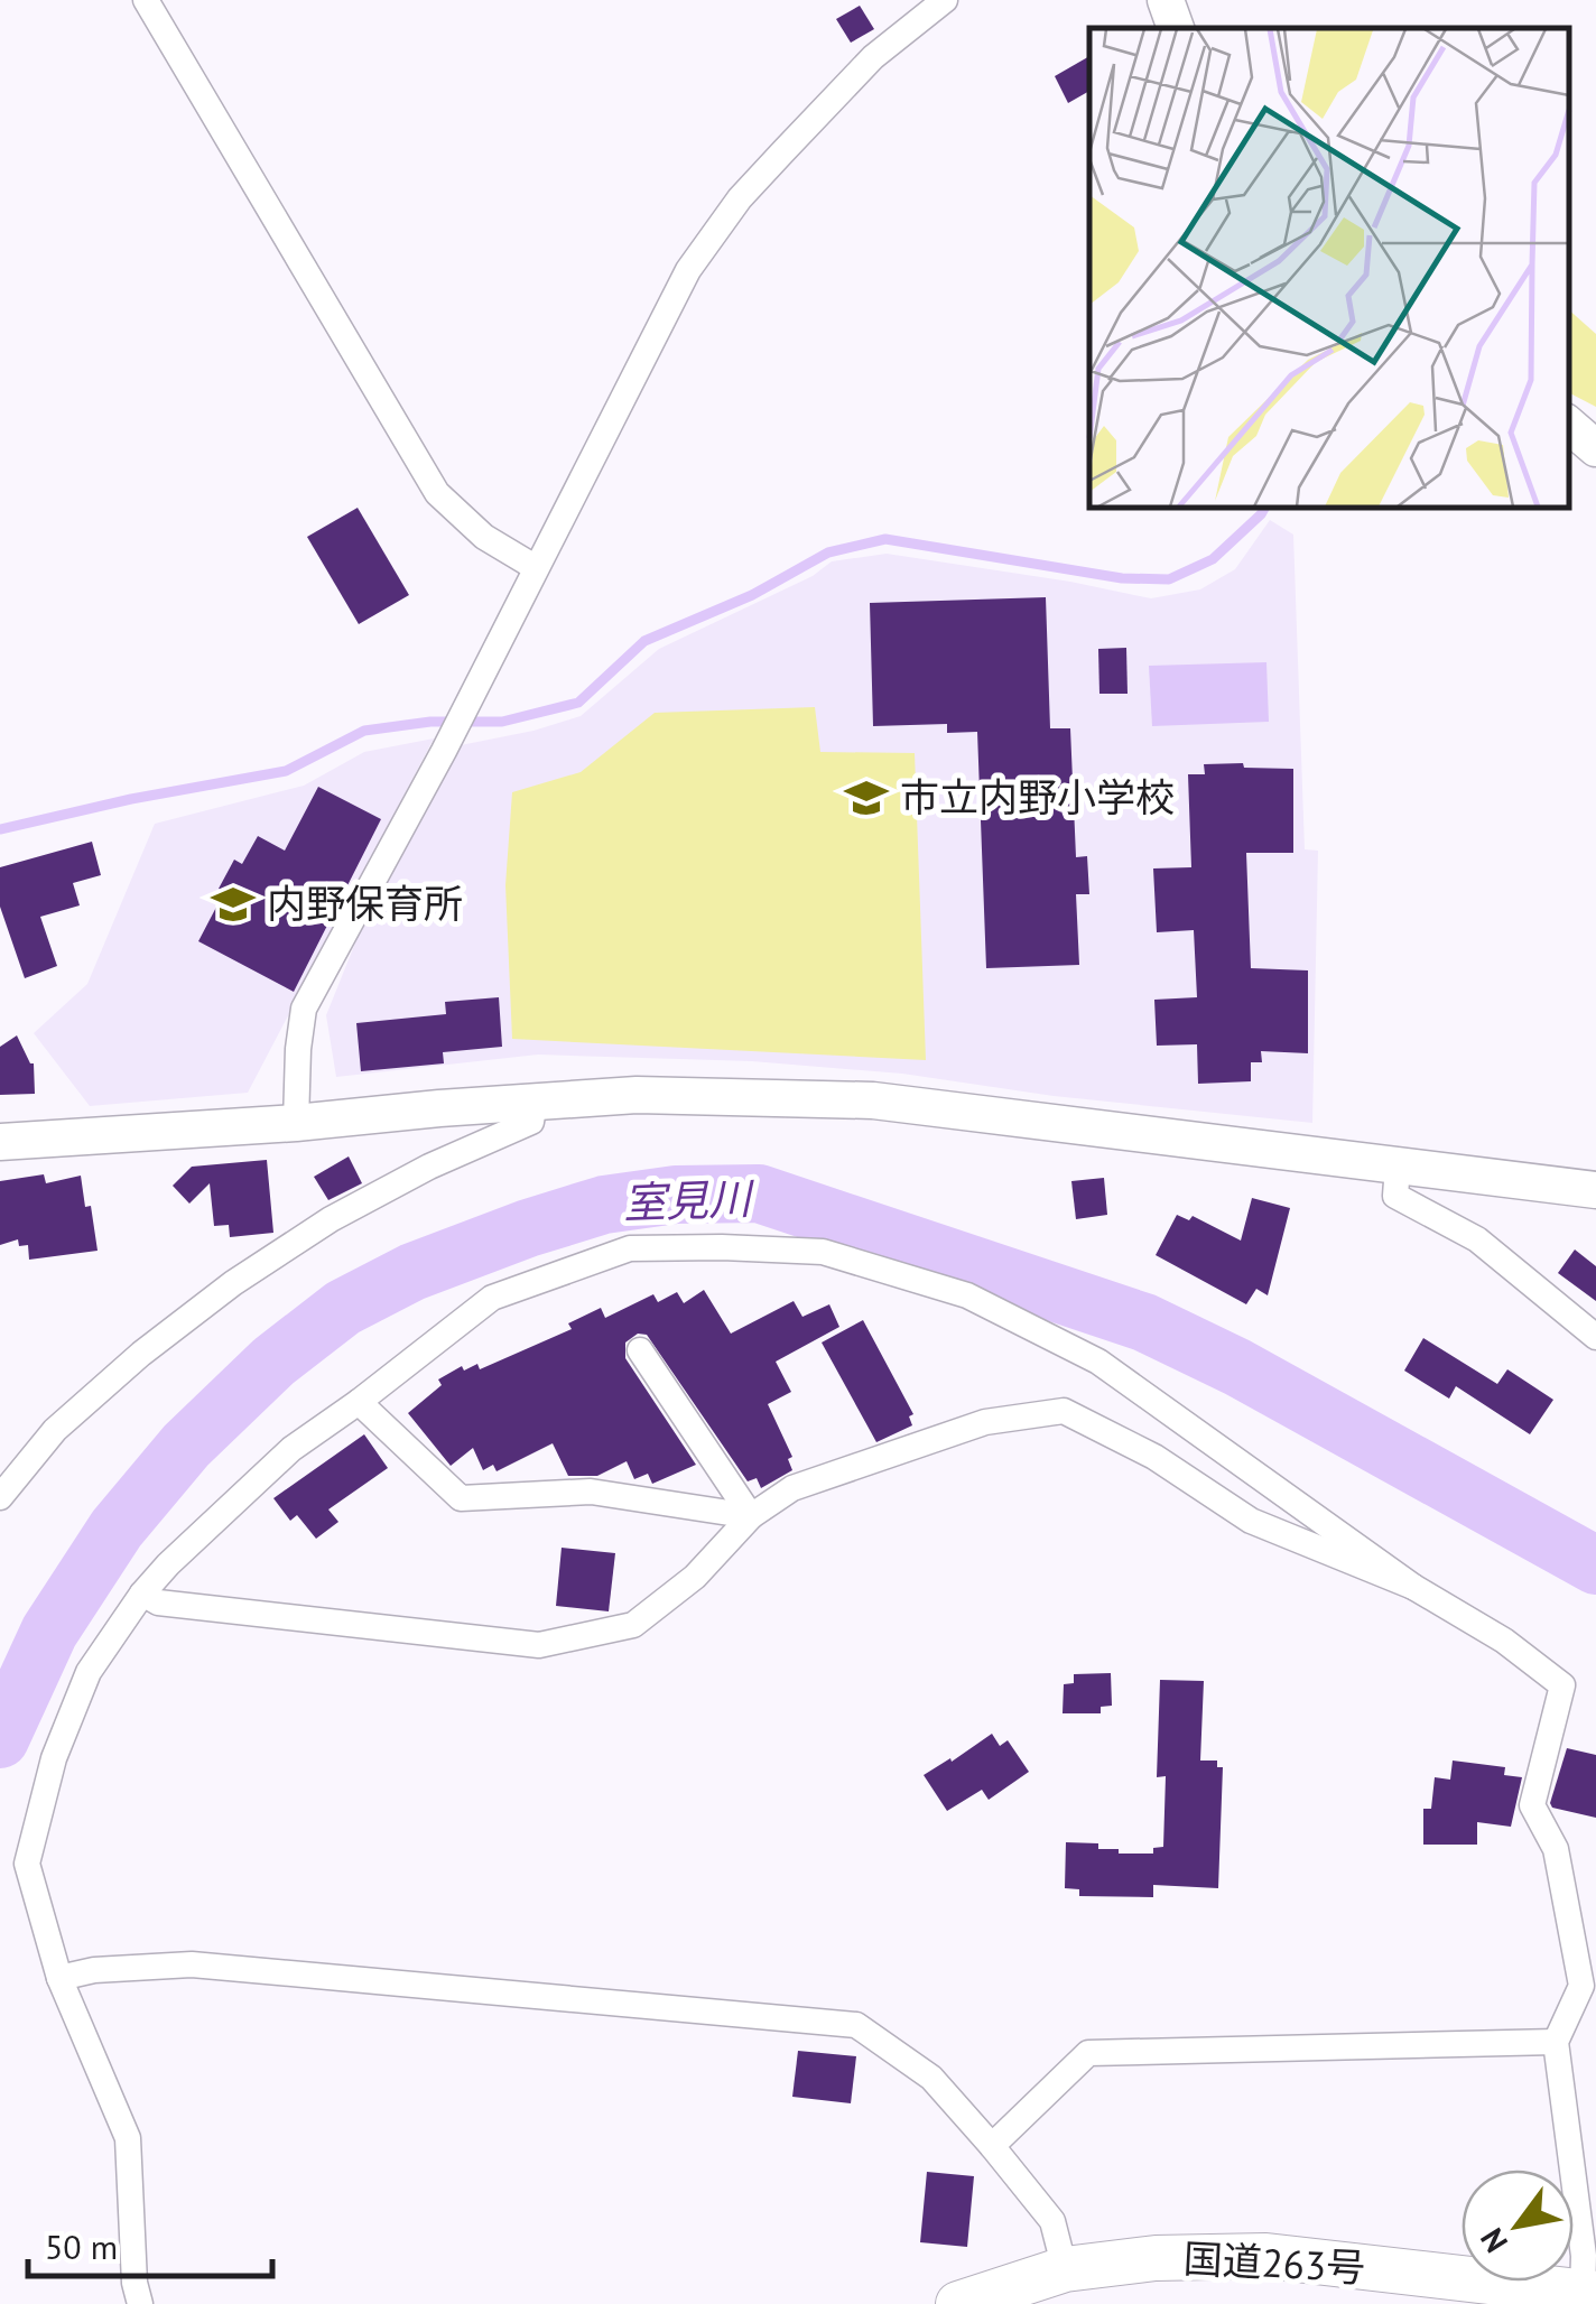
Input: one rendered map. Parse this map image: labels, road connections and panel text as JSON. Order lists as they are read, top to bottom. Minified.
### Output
{"streets":{"highway":["国道263号"]},"water":["室見川"],"places":{"school or university":["市立内野小学校","内野保育所"]},"scale_bar":"50 m","north":"bottom left"}
